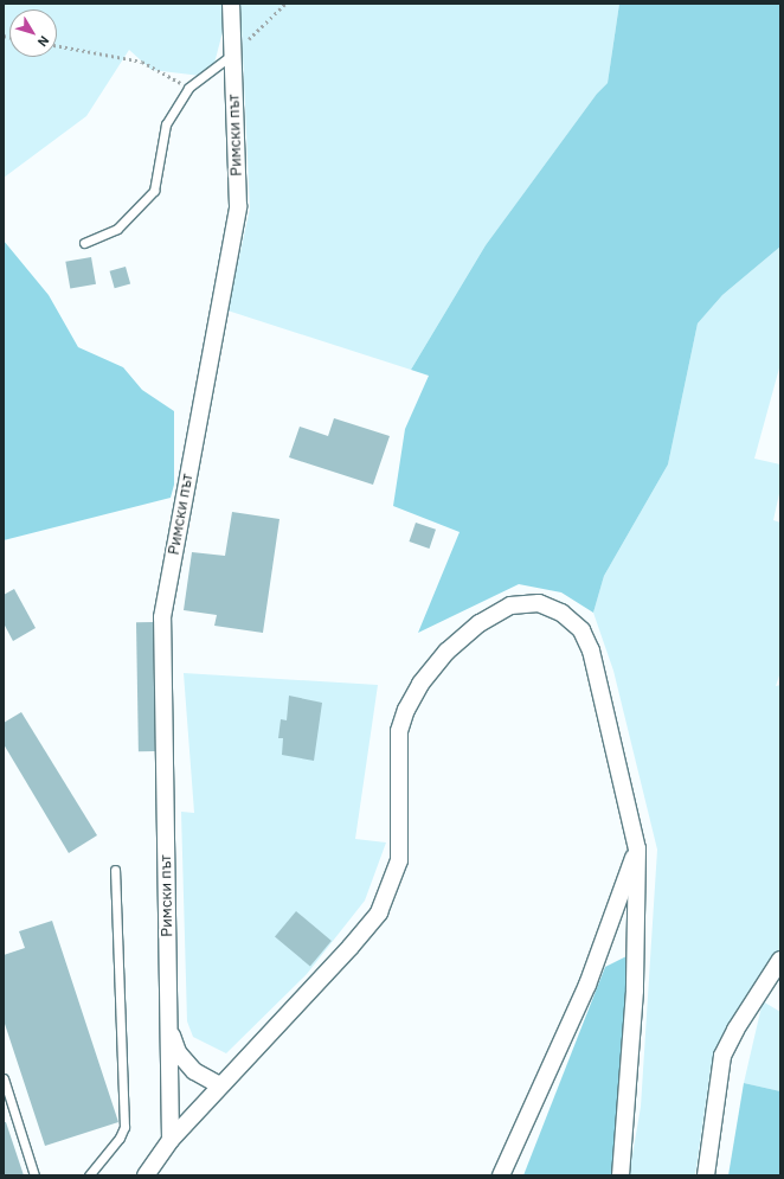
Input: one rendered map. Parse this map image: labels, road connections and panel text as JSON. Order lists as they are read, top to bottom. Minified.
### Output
{"streets":{"street":["Римски път"]},"north":"bottom right"}
